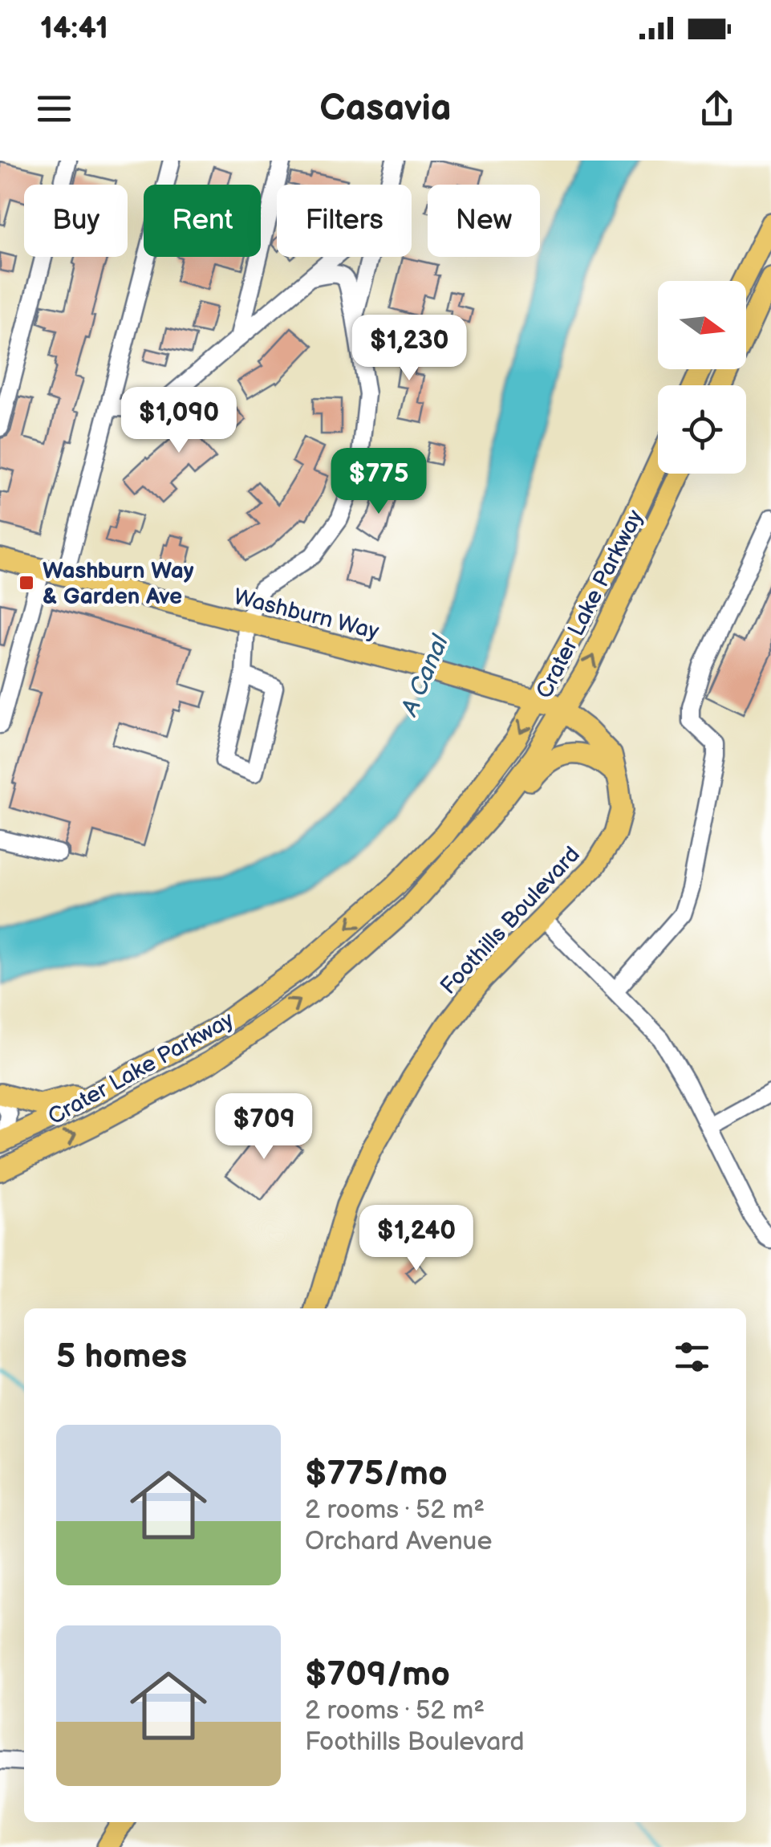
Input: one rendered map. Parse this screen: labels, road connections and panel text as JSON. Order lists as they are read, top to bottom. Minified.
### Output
{"streets":{"main road":["Crater Lake Parkway","Washburn Way","Foothills Boulevard"]},"crossings":[["Crater Lake Parkway","Washburn Way"],["Crater Lake Parkway","Foothills Boulevard"],["Washburn Way","Foothills Boulevard"]],"water":["A Canal"],"places":{"transit":["Washburn Way & Garden Ave"]},"north":"right","page":{"status":"14:41","header":"Casavia","chip":["Buy","Rent","Filters","New"],"price":["$1,230","$1,090","$775","$709","$1,240"],"heading":"5 homes","list":[{"name":"$775/mo","note":"2 rooms · 52 m² · Orchard Avenue"},{"name":"$709/mo","note":"2 rooms · 52 m² · Foothills Boulevard"}]}}
